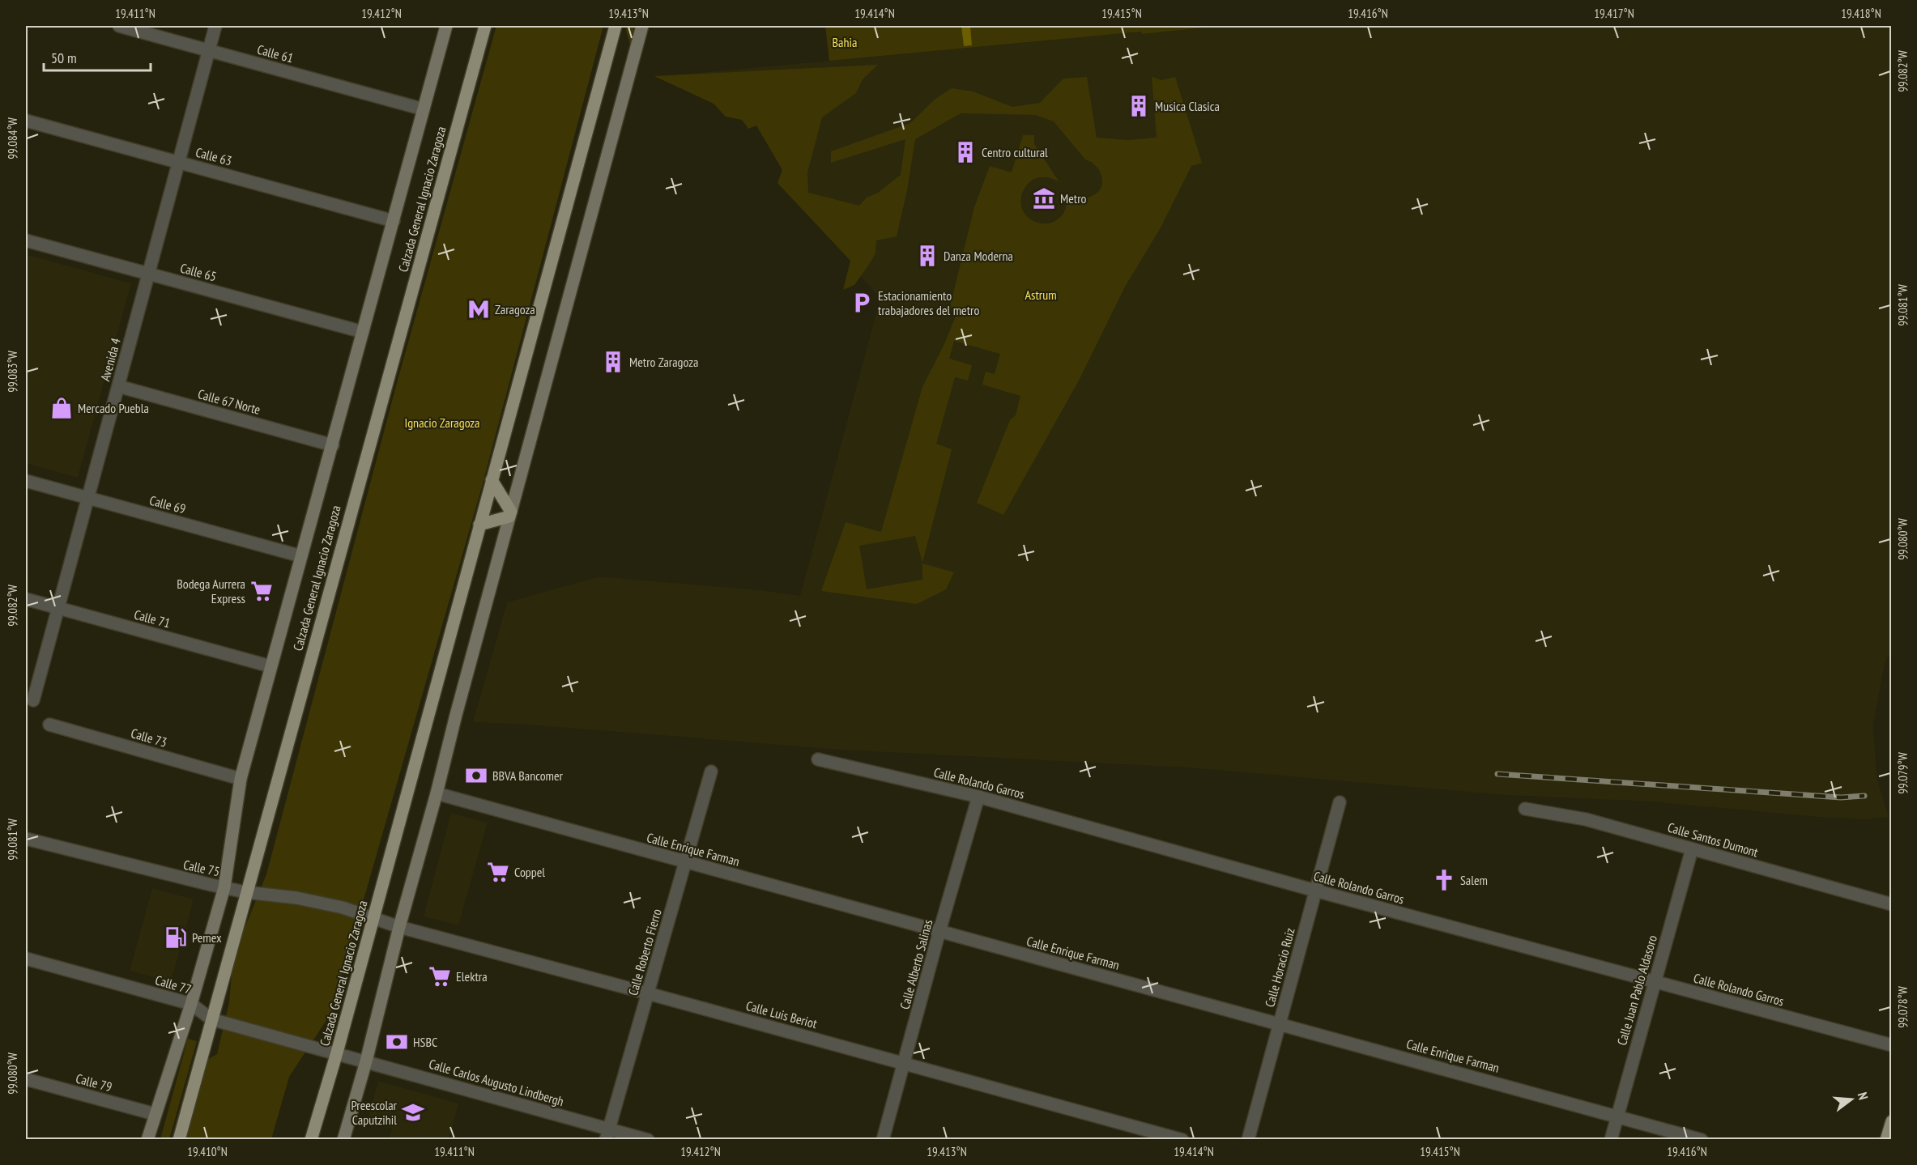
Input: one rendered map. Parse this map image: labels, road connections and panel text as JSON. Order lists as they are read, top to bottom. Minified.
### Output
{"streets":{"main road":["Calzada General Ignacio Zaragoza"],"street":["Calle 61","Calle 63","Calle 65","Avenida 4","Calle 67 Norte","Calle 69","Calle 71","Calle 73","Calle Rolando Garros","Calle Santos Dumont","Calle Enrique Farman","Calle 75","Calle Roberto Fierro","Calle Alberto Salinas","Calle Horacio Ruiz","Calle 77","Calle Juan Pablo Aldasoro","Calle Luis Beriot","Calle 79","Calle Carlos Augusto Lindbergh"]},"crossings":[["Calle 61","Calzada General Ignacio Zaragoza"],["Calle 61","Avenida 4"],["Calle 63","Calzada General Ignacio Zaragoza"],["Calle 63","Avenida 4"],["Calzada General Ignacio Zaragoza","Calle 65"],["Calzada General Ignacio Zaragoza","Calle 67 Norte"],["Calzada General Ignacio Zaragoza","Calle 69"],["Calzada General Ignacio Zaragoza","Calle 71"],["Calzada General Ignacio Zaragoza","Calle 73"],["Calzada General Ignacio Zaragoza","Calle 75"],["Calzada General Ignacio Zaragoza","Calle 77"],["Calzada General Ignacio Zaragoza","Calle Luis Beriot"],["Calzada General Ignacio Zaragoza","Calle 79"],["Calzada General Ignacio Zaragoza","Calle Carlos Augusto Lindbergh"],["Calle 65","Avenida 4"],["Avenida 4","Calle 67 Norte"],["Avenida 4","Calle 69"],["Avenida 4","Calle 71"],["Calle Rolando Garros","Calle Alberto Salinas"],["Calle Rolando Garros","Calle Horacio Ruiz"],["Calle Rolando Garros","Calle Juan Pablo Aldasoro"],["Calle Santos Dumont","Calle Juan Pablo Aldasoro"],["Calle Enrique Farman","Calle Roberto Fierro"],["Calle Enrique Farman","Calle Alberto Salinas"],["Calle Enrique Farman","Calle Horacio Ruiz"],["Calle Enrique Farman","Calle Juan Pablo Aldasoro"],["Calle 75","Calle Luis Beriot"],["Calle Roberto Fierro","Calle Luis Beriot"],["Calle Roberto Fierro","Calle Carlos Augusto Lindbergh"],["Calle Alberto Salinas","Calle Luis Beriot"],["Calle 77","Calle Carlos Augusto Lindbergh"]],"parks":["Bahia","Astrum","Ignacio Zaragoza"],"places":{"building":["Musica Clasica","Centro cultural","Danza Moderna","Metro Zaragoza"],"museum":["Metro"],"parking":["Estacionamiento trabajadores del metro"],"metro station":["Zaragoza"],"shop":["Mercado Puebla"],"supermarket":["Bodega Aurrera Express","Coppel","Elektra"],"bank":["BBVA Bancomer","HSBC"],"church":["Salem"],"fuel station":["Pemex"],"school or university":["Preescolar Caputzihil"]},"scale_bar":"50 m","north":"right","coordinates":["19.411°N","19.412°N","19.413°N","19.414°N","19.415°N","19.416°N","19.417°N","19.418°N","99.082°W","99.084°W","99.081°W","99.083°W","99.080°W","99.079°W","99.078°W","19.410°N"]}
